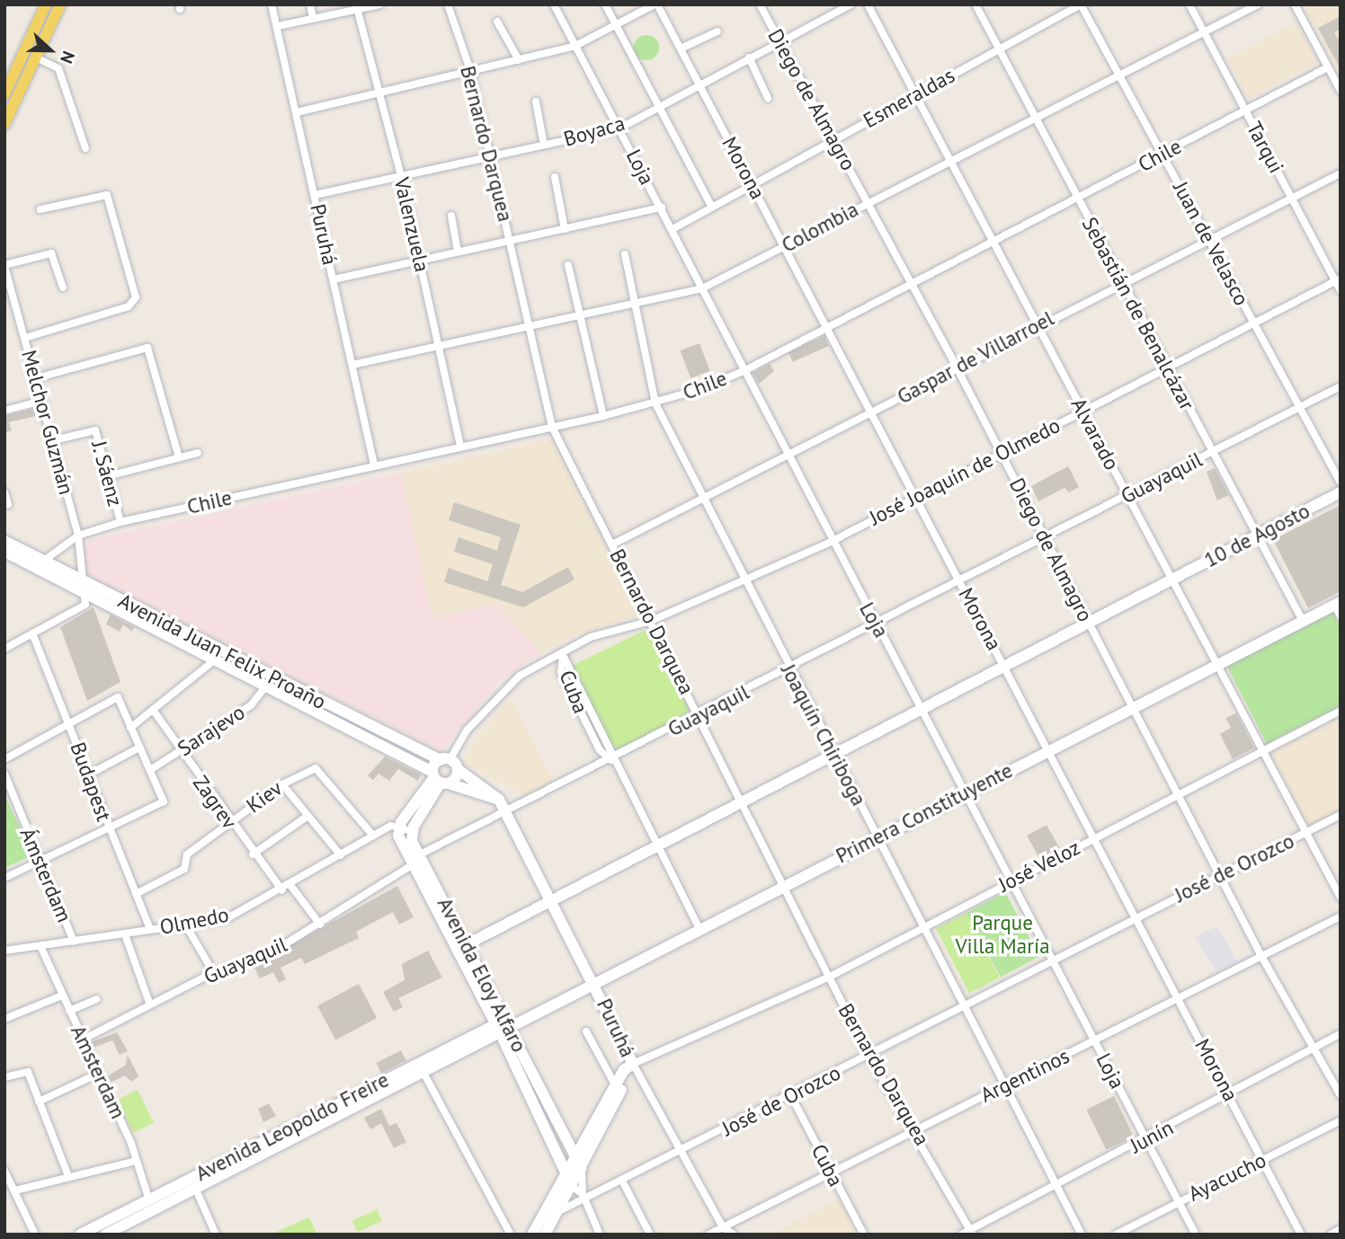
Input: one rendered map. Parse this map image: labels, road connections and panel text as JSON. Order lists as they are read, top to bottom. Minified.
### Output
{"streets":{"main road":["Puruhá","10 de Agosto","Avenida Juan Felix Proaño","Primera Constituyente","Avenida Eloy Alfaro","Avenida Leopoldo Freire"],"street":["Esmeraldas","Diego de Almagro","Boyaca","Bernardo Darquea","Tarqui","Chile","Loja","Morona","Valenzuela","Colombia","Juan de Velasco","Sebastián de Benalcázar","Gaspar de Villarroel","Melchor Guzmán","Alvarado","José Joaquín de Olmedo","J. Sáenz","Guayaquil","Cuba","Sarajevo","Joaquín Chiriboga","Budapest","Kiev","Zagrev","José Veloz","José de Orozco","Ámsterdam","Olmedo","Amsterdam","Argentinos","Junín","Ayacucho"]},"crossings":[["Esmeraldas","Diego de Almagro"],["Esmeraldas","Loja"],["Esmeraldas","Morona"],["Esmeraldas","Juan de Velasco"],["Esmeraldas","Sebastián de Benalcázar"],["Esmeraldas","Alvarado"],["Diego de Almagro","Boyaca"],["Diego de Almagro","Chile"],["Diego de Almagro","Colombia"],["Diego de Almagro","Gaspar de Villarroel"],["Diego de Almagro","José Joaquín de Olmedo"],["Diego de Almagro","Guayaquil"],["Diego de Almagro","10 de Agosto"],["Diego de Almagro","Primera Constituyente"],["Diego de Almagro","José Veloz"],["Diego de Almagro","José de Orozco"],["Diego de Almagro","Argentinos"],["Diego de Almagro","Junín"],["Boyaca","Bernardo Darquea"],["Boyaca","Loja"],["Boyaca","Morona"],["Boyaca","Valenzuela"],["Boyaca","Puruhá"],["Bernardo Darquea","Chile"],["Bernardo Darquea","Colombia"],["Bernardo Darquea","Gaspar de Villarroel"],["Bernardo Darquea","José Joaquín de Olmedo"],["Bernardo Darquea","Guayaquil"],["Bernardo Darquea","10 de Agosto"],["Bernardo Darquea","Primera Constituyente"],["Bernardo Darquea","José Veloz"],["Bernardo Darquea","José de Orozco"],["Bernardo Darquea","Argentinos"],["Bernardo Darquea","Junín"],["Tarqui","Chile"],["Tarqui","Colombia"],["Tarqui","Gaspar de Villarroel"],["Tarqui","José Joaquín de Olmedo"],["Chile","Loja"],["Chile","Morona"],["Chile","Valenzuela"],["Chile","Puruhá"],["Chile","Juan de Velasco"],["Chile","Sebastián de Benalcázar"],["Chile","Melchor Guzmán"],["Chile","Alvarado"],["Chile","J. Sáenz"],["Chile","Avenida Juan Felix Proaño"],["Chile","Joaquín Chiriboga"],["Loja","Colombia"],["Loja","Gaspar de Villarroel"],["Loja","José Joaquín de Olmedo"],["Loja","Guayaquil"],["Loja","10 de Agosto"],["Loja","Primera Constituyente"],["Loja","José Veloz"],["Loja","José de Orozco"],["Loja","Argentinos"],["Loja","Junín"],["Loja","Ayacucho"],["Morona","Colombia"],["Morona","Gaspar de Villarroel"],["Morona","José Joaquín de Olmedo"],["Morona","Guayaquil"],["Morona","10 de Agosto"],["Morona","Primera Constituyente"],["Morona","José Veloz"],["Morona","José de Orozco"],["Morona","Argentinos"],["Morona","Junín"],["Morona","Ayacucho"],["Valenzuela","Colombia"],["Colombia","Puruhá"],["Colombia","Juan de Velasco"],["Colombia","Sebastián de Benalcázar"],["Colombia","Alvarado"],["Colombia","Joaquín Chiriboga"],["Puruhá","Guayaquil"],["Puruhá","10 de Agosto"],["Puruhá","Avenida Juan Felix Proaño"],["Puruhá","Primera Constituyente"],["Puruhá","José Veloz"],["Puruhá","José de Orozco"],["Puruhá","Argentinos"],["Juan de Velasco","Gaspar de Villarroel"],["Juan de Velasco","José Joaquín de Olmedo"],["Juan de Velasco","Guayaquil"],["Sebastián de Benalcázar","Gaspar de Villarroel"],["Sebastián de Benalcázar","José Joaquín de Olmedo"],["Sebastián de Benalcázar","Guayaquil"],["Sebastián de Benalcázar","10 de Agosto"],["Sebastián de Benalcázar","Primera Constituyente"],["Gaspar de Villarroel","Alvarado"],["Gaspar de Villarroel","Joaquín Chiriboga"],["Melchor Guzmán","J. Sáenz"],["Melchor Guzmán","Avenida Juan Felix Proaño"],["Alvarado","José Joaquín de Olmedo"],["Alvarado","Guayaquil"],["Alvarado","10 de Agosto"],["Alvarado","Primera Constituyente"],["Alvarado","José Veloz"],["Alvarado","José de Orozco"],["José Joaquín de Olmedo","Joaquín Chiriboga"],["Guayaquil","Avenida Juan Felix Proaño"],["Guayaquil","Cuba"],["Guayaquil","Joaquín Chiriboga"],["Guayaquil","Avenida Eloy Alfaro"],["Guayaquil","Amsterdam"],["10 de Agosto","Cuba"],["10 de Agosto","Joaquín Chiriboga"],["10 de Agosto","Avenida Eloy Alfaro"],["Avenida Juan Felix Proaño","Sarajevo"],["Cuba","Primera Constituyente"],["Cuba","José de Orozco"],["Cuba","Argentinos"],["Sarajevo","Zagrev"],["Joaquín Chiriboga","Primera Constituyente"],["Joaquín Chiriboga","José Veloz"],["Joaquín Chiriboga","José de Orozco"],["Joaquín Chiriboga","Argentinos"],["Joaquín Chiriboga","Junín"],["Budapest","Kiev"],["Budapest","Olmedo"],["Kiev","Zagrev"],["Kiev","Olmedo"],["Zagrev","Olmedo"],["Primera Constituyente","Avenida Eloy Alfaro"],["Primera Constituyente","Avenida Leopoldo Freire"],["Ámsterdam","Olmedo"],["Olmedo","Avenida Eloy Alfaro"],["Olmedo","Amsterdam"],["Avenida Eloy Alfaro","Avenida Leopoldo Freire"],["Amsterdam","Avenida Leopoldo Freire"]],"parks":["Parque Villa María"],"north":"right"}
